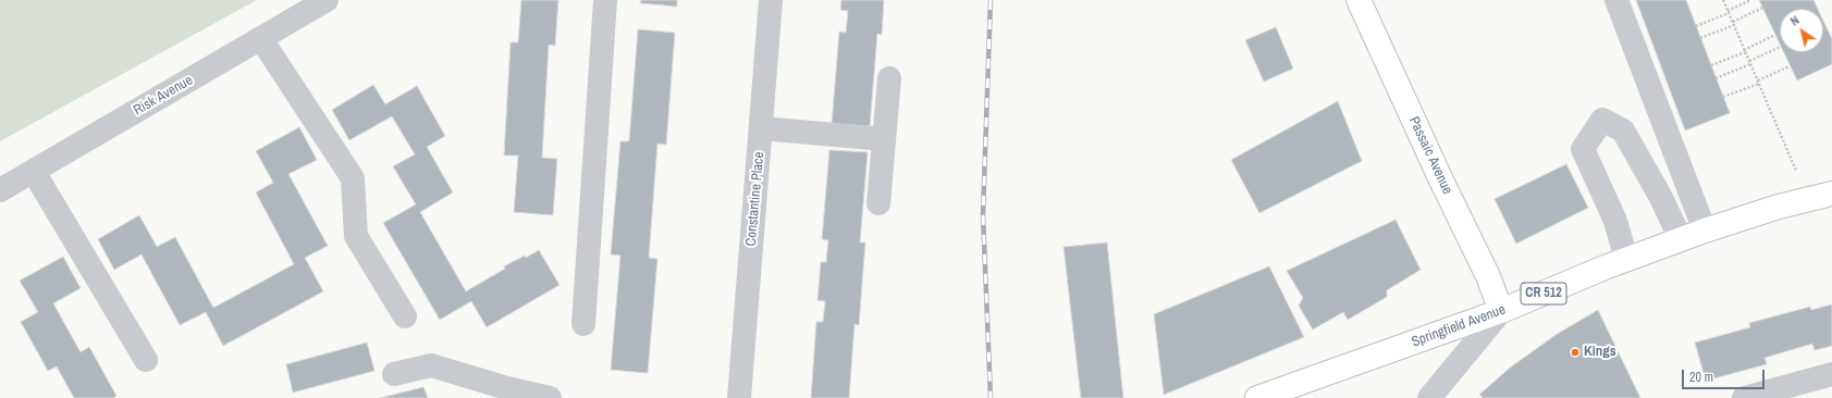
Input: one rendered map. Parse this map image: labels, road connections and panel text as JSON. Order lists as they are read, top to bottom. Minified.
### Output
{"streets":{"main road":["Passaic Avenue","CR 512","Springfield Avenue"],"street":["Risk Avenue","Constantine Place"]},"crossings":[["Passaic Avenue","Springfield Avenue"]],"places":["Kings"],"scale_bar":"20 m","north":"top left"}
